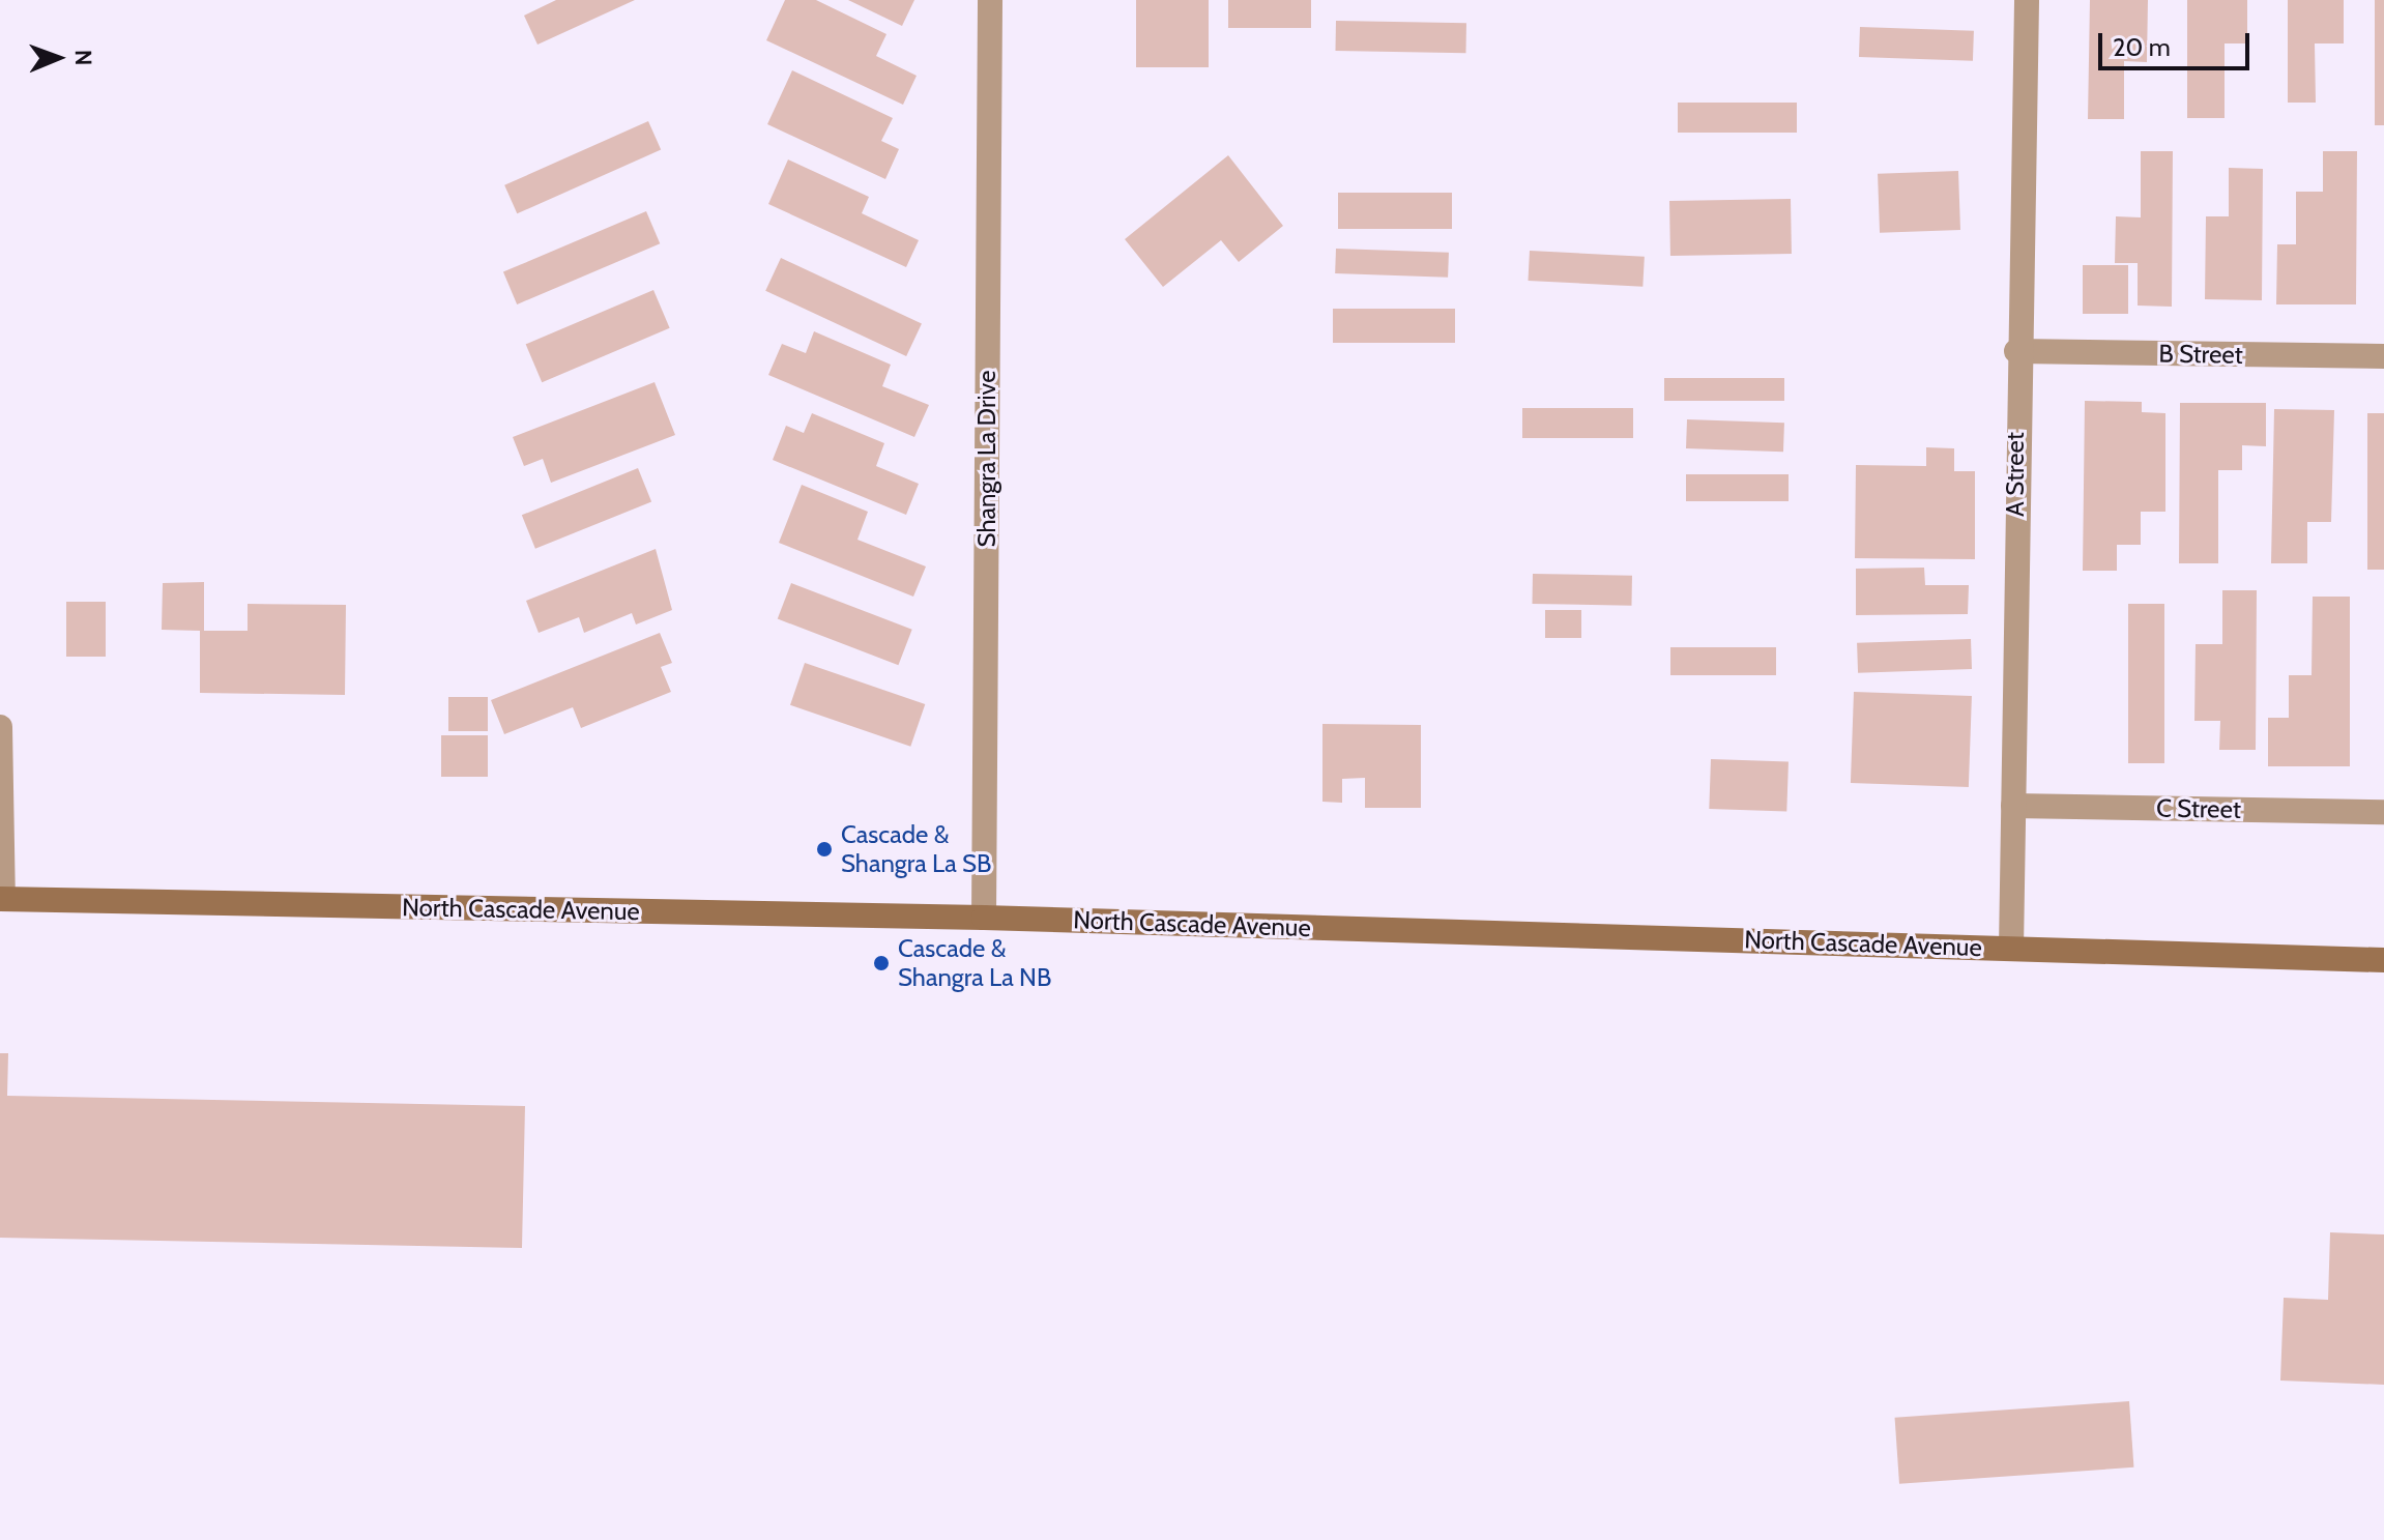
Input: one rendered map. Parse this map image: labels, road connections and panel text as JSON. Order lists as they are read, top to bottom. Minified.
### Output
{"streets":{"street":["B Street","Shangra La Drive","A Street","C Street","North Cascade Avenue"]},"crossings":[["B Street","A Street"],["Shangra La Drive","North Cascade Avenue"],["A Street","C Street"],["A Street","North Cascade Avenue"]],"places":["Cascade & Shangra La SB","Cascade & Shangra La NB"],"scale_bar":"20 m","north":"right"}
